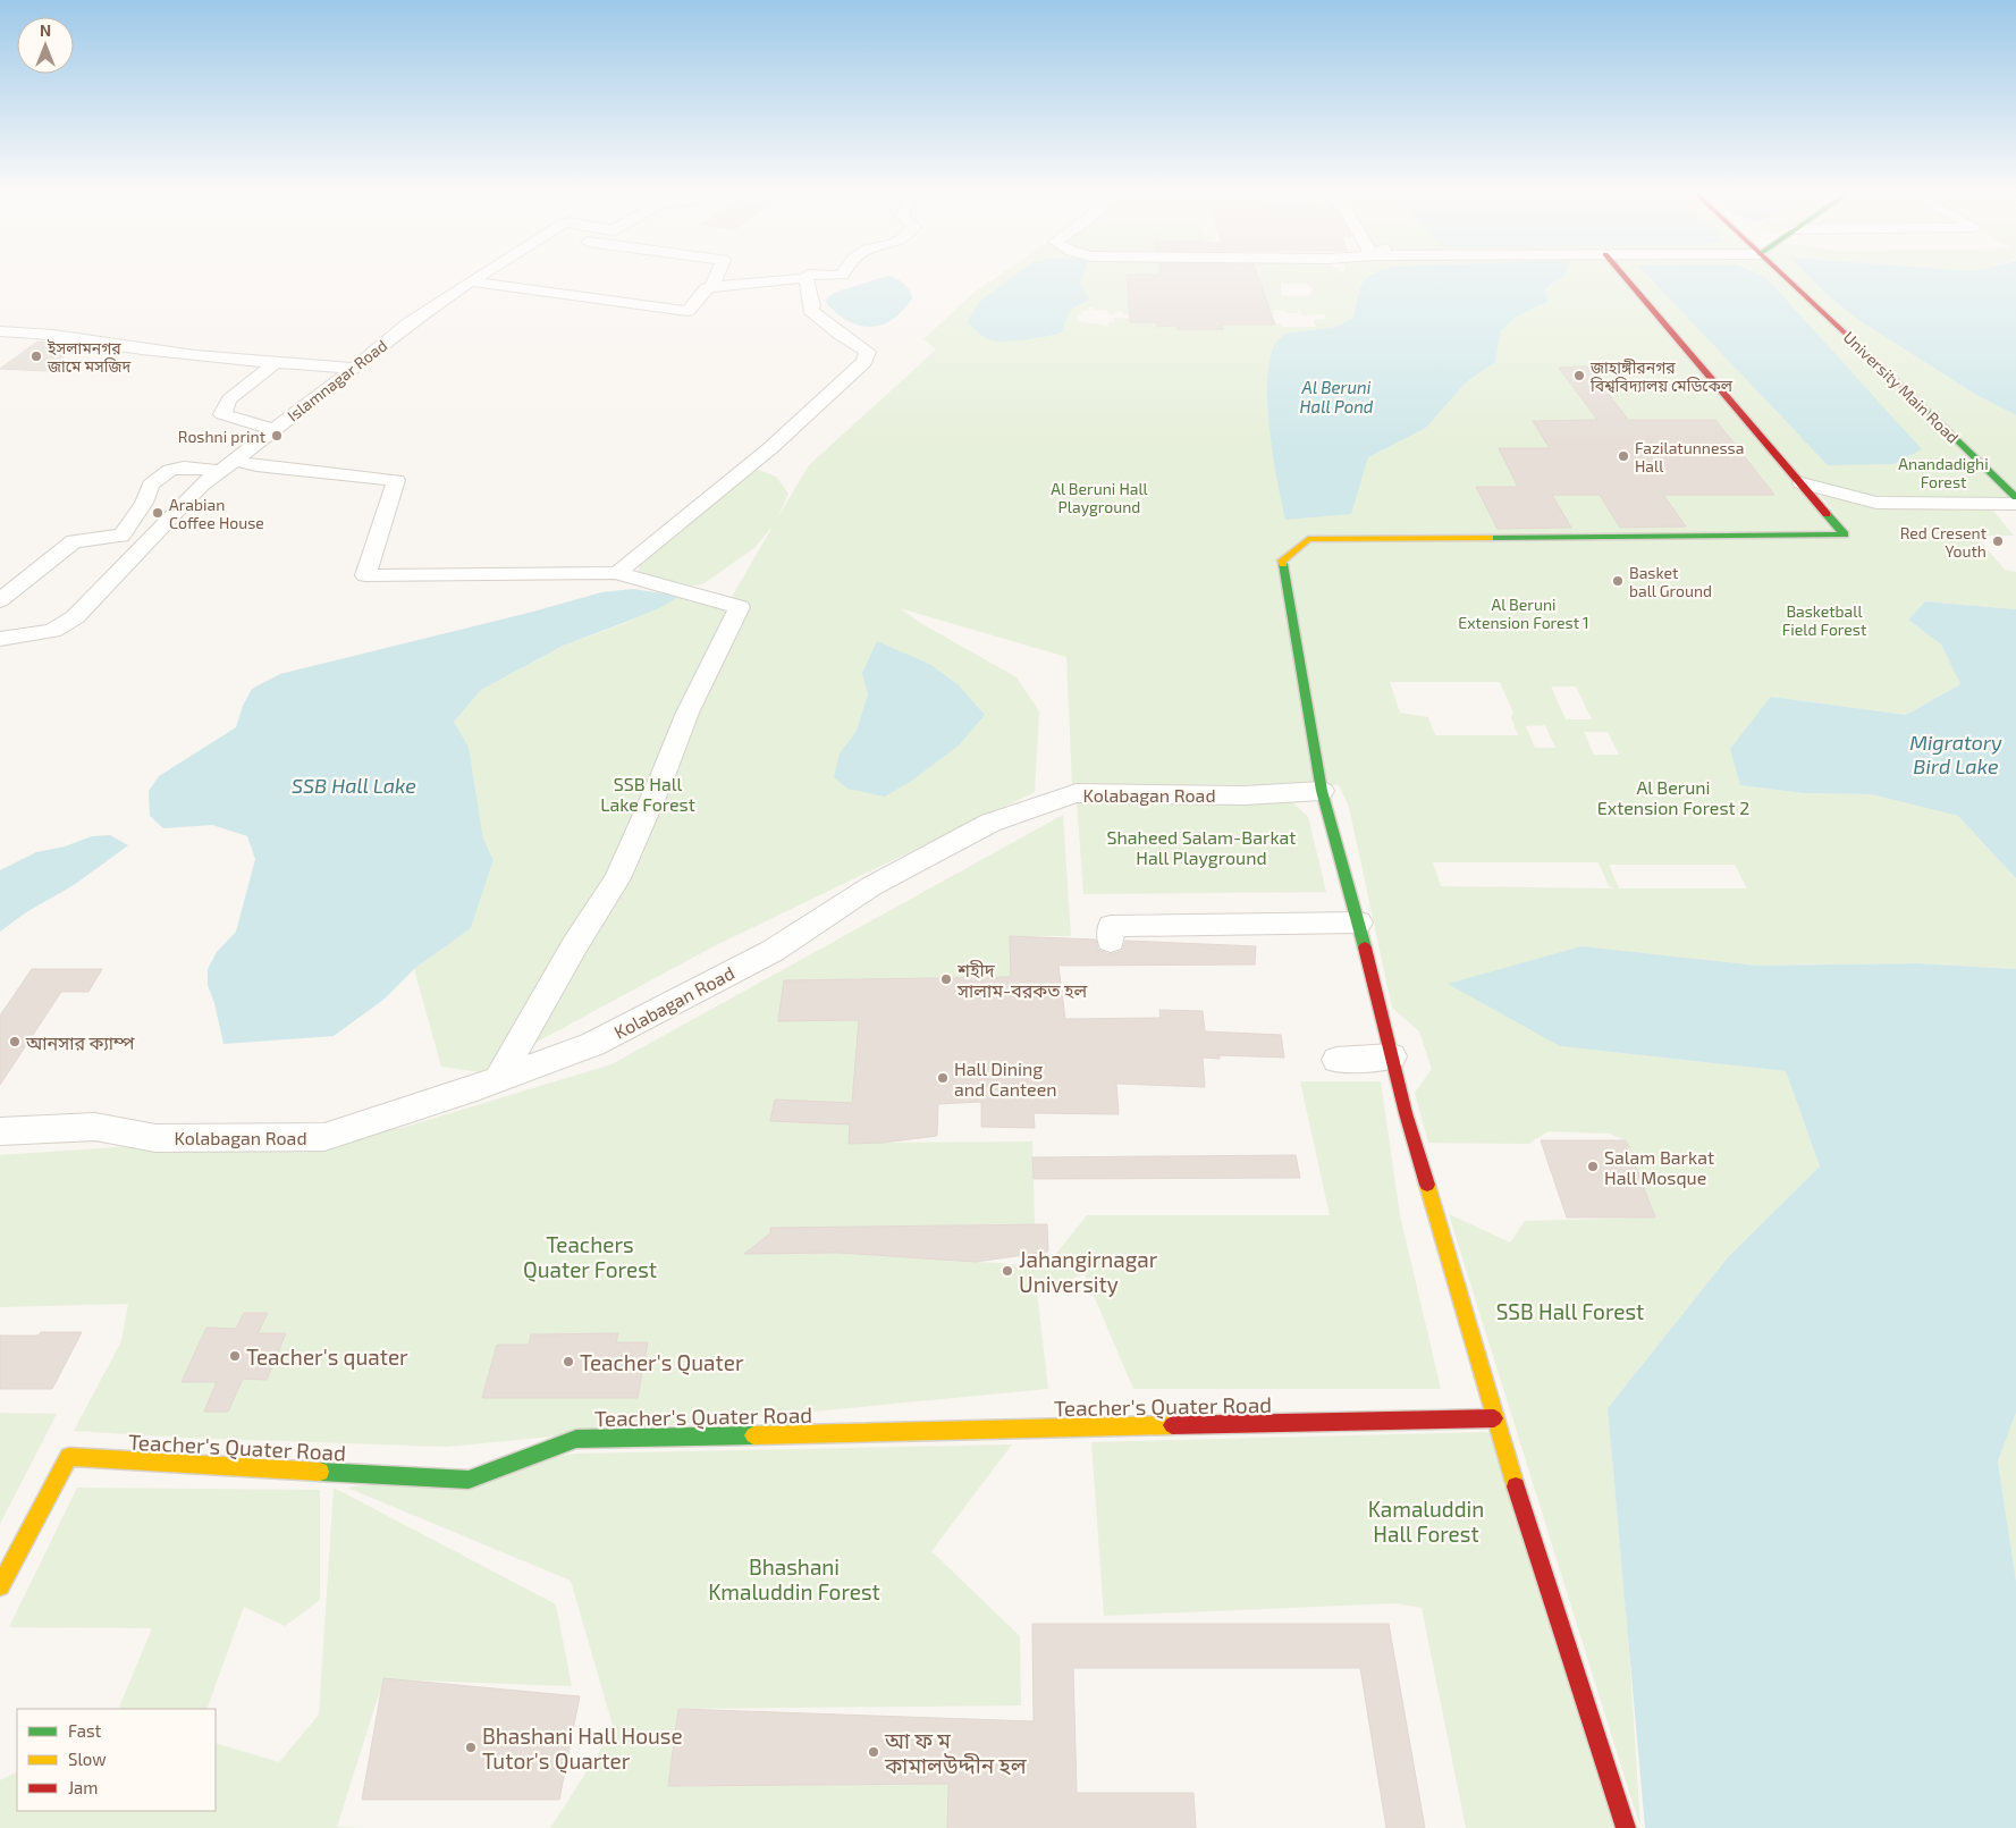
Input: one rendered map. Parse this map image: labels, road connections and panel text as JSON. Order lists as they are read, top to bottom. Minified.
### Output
{"streets":{"street":["Islamnagar Road","University Main Road","Kolabagan Road","Teacher's Quater Road"]},"water":["Al Beruni Hall Pond","Migratory Bird Lake","SSB Hall Lake"],"parks":["Anandadighi Forest","Al Beruni Hall Playground","Al Beruni Extension Forest 1","Basketball Field Forest","SSB Hall Lake Forest","Al Beruni Extension Forest 2","Shaheed Salam-Barkat Hall Playground","Teachers Quater Forest","SSB Hall Forest","Kamaluddin Hall Forest","Bhashani Kmaluddin Forest"],"places":["ইসলামনগর জামে মসজিদ","জাহাঙ্গীরনগর বিশ্ববিদ্যালয় মেডিকেল","Roshni print","Fazilatunnessa Hall","Arabian Coffee House","Red Cresent Youth","Basket ball Ground","শহীদ সালাম-বরকত হল","আনসার ক্যাম্প","Hall Dining and Canteen","Salam Barkat Hall Mosque","Jahangirnagar University","Teacher's quater","Teacher's Quater","Bhashani Hall House Tutor's Quarter","আ ফ ম কামালউদ্দীন হল"],"legend":["Fast","Slow","Jam"],"north":"top"}
